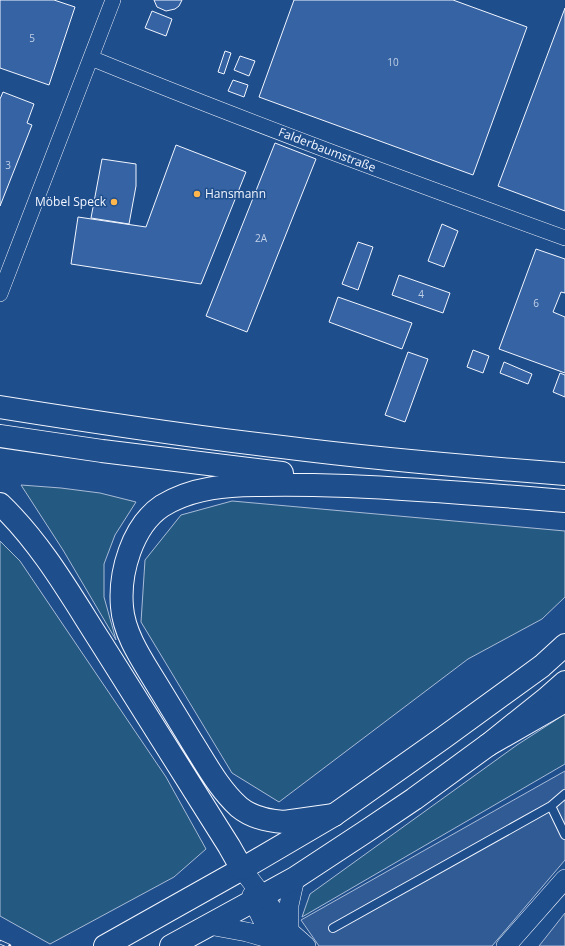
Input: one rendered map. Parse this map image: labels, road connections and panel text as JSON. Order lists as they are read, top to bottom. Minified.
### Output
{"streets":{"street":["Falderbaumstraße"]},"places":["Hansmann","Möbel Speck"],"house_numbers":["5","10","3","2A","4","6"]}
